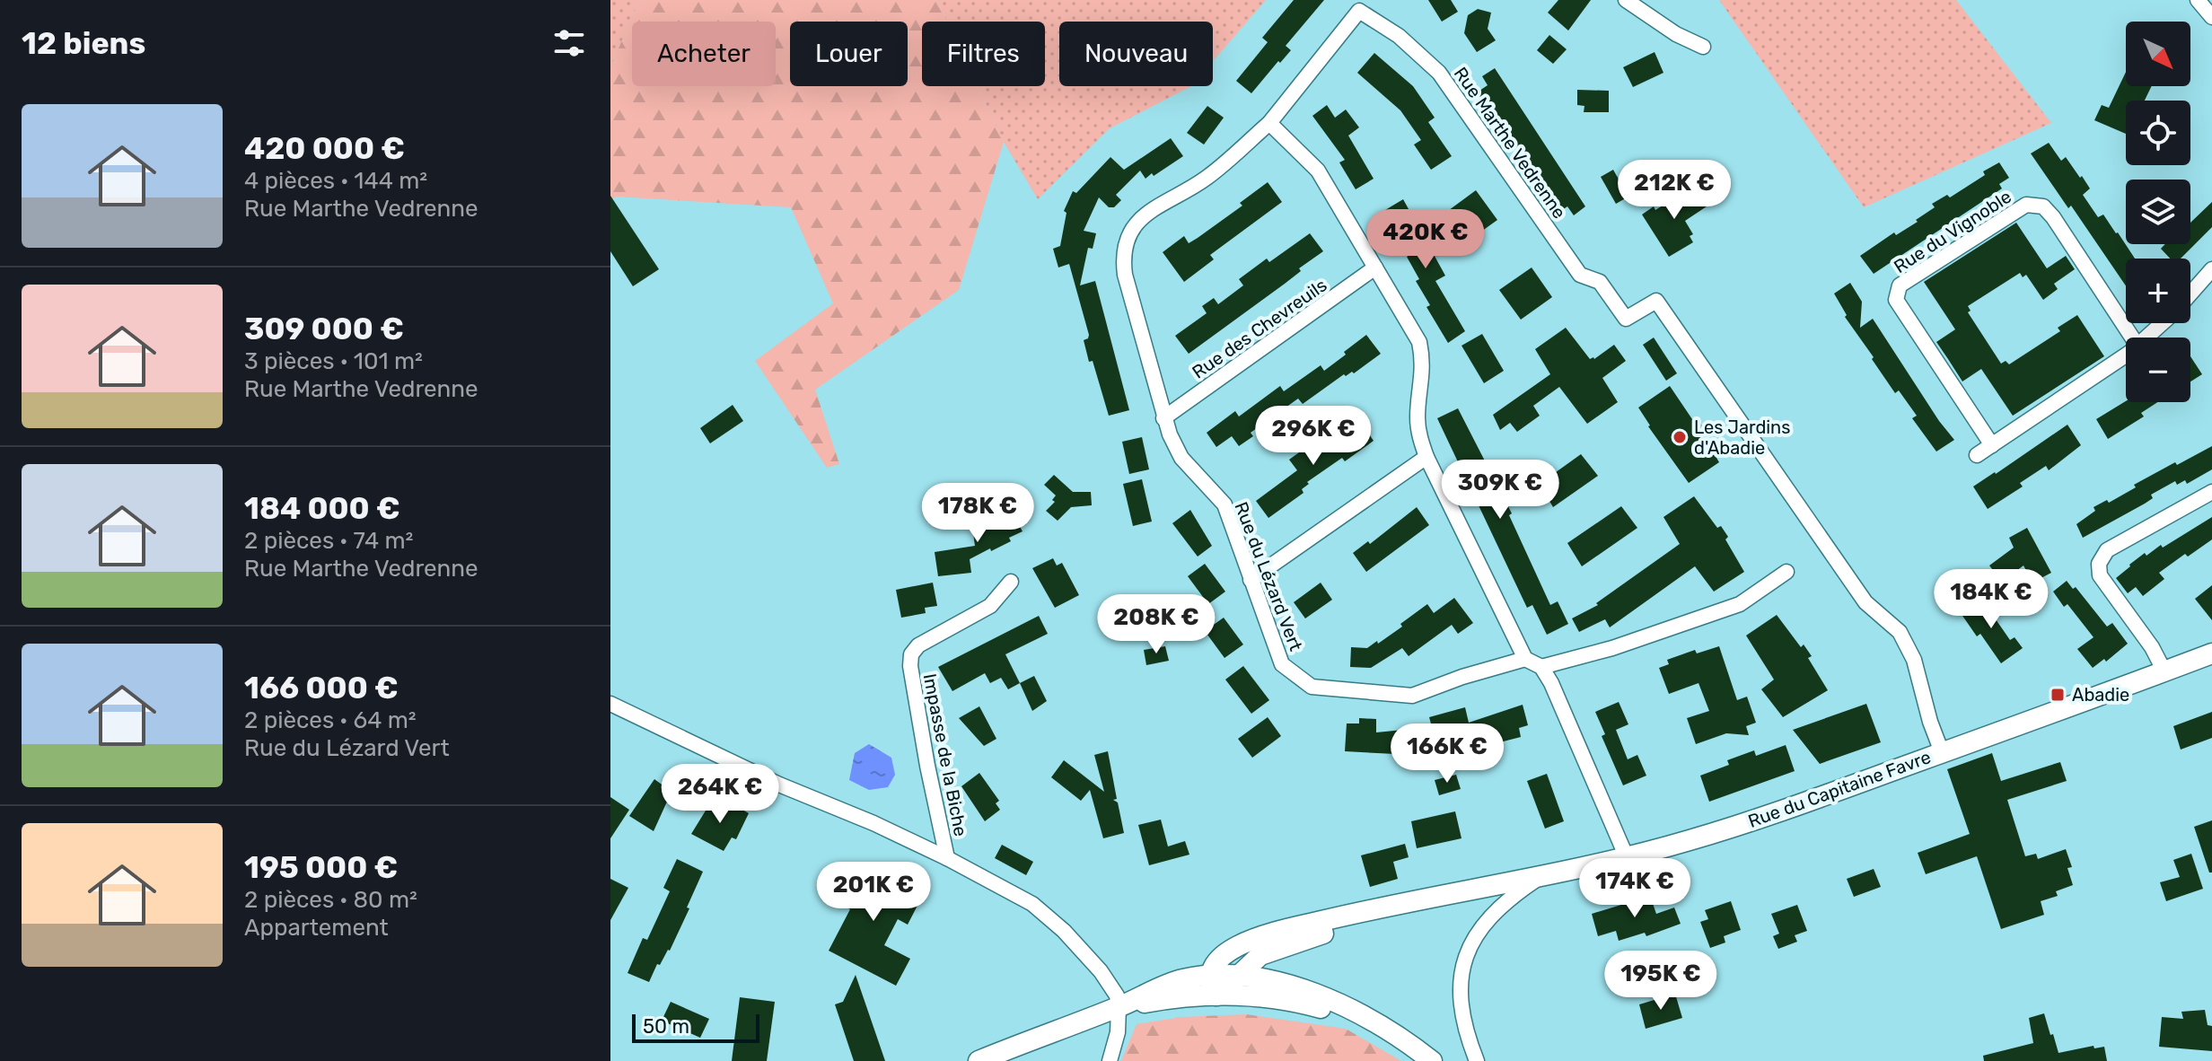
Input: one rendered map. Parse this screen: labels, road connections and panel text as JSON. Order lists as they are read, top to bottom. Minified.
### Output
{"streets":{"street":["Rue Marthe Vedrenne","Rue du Vignoble","Rue des Chevreuils","Rue du Lézard Vert","Impasse de la Biche","Rue du Capitaine Favre"]},"crossings":[["Rue Marthe Vedrenne","Rue du Lézard Vert"],["Rue Marthe Vedrenne","Rue du Capitaine Favre"],["Rue des Chevreuils","Rue du Lézard Vert"]],"places":{"other":["Les Jardins d'Abadie"],"transit":["Abadie"]},"scale_bar":"50 m","north":"bottom right","page":{"heading":"12 biens","map_buttons":["+","−"],"chip":["Acheter","Louer","Filtres","Nouveau"],"list":[{"name":"420 000 €","note":"4 pièces · 144 m² · Rue Marthe Vedrenne"},{"name":"309 000 €","note":"3 pièces · 101 m² · Rue Marthe Vedrenne"},{"name":"184 000 €","note":"2 pièces · 74 m² · Rue Marthe Vedrenne"},{"name":"166 000 €","note":"2 pièces · 64 m² · Rue du Lézard Vert"},{"name":"195 000 €","note":"2 pièces · 80 m² · Appartement"}],"price":["212K €","420K €","296K €","309K €","178K €","184K €","208K €","166K €","264K €","174K €","201K €","195K €"],"scale":"50 m"}}
